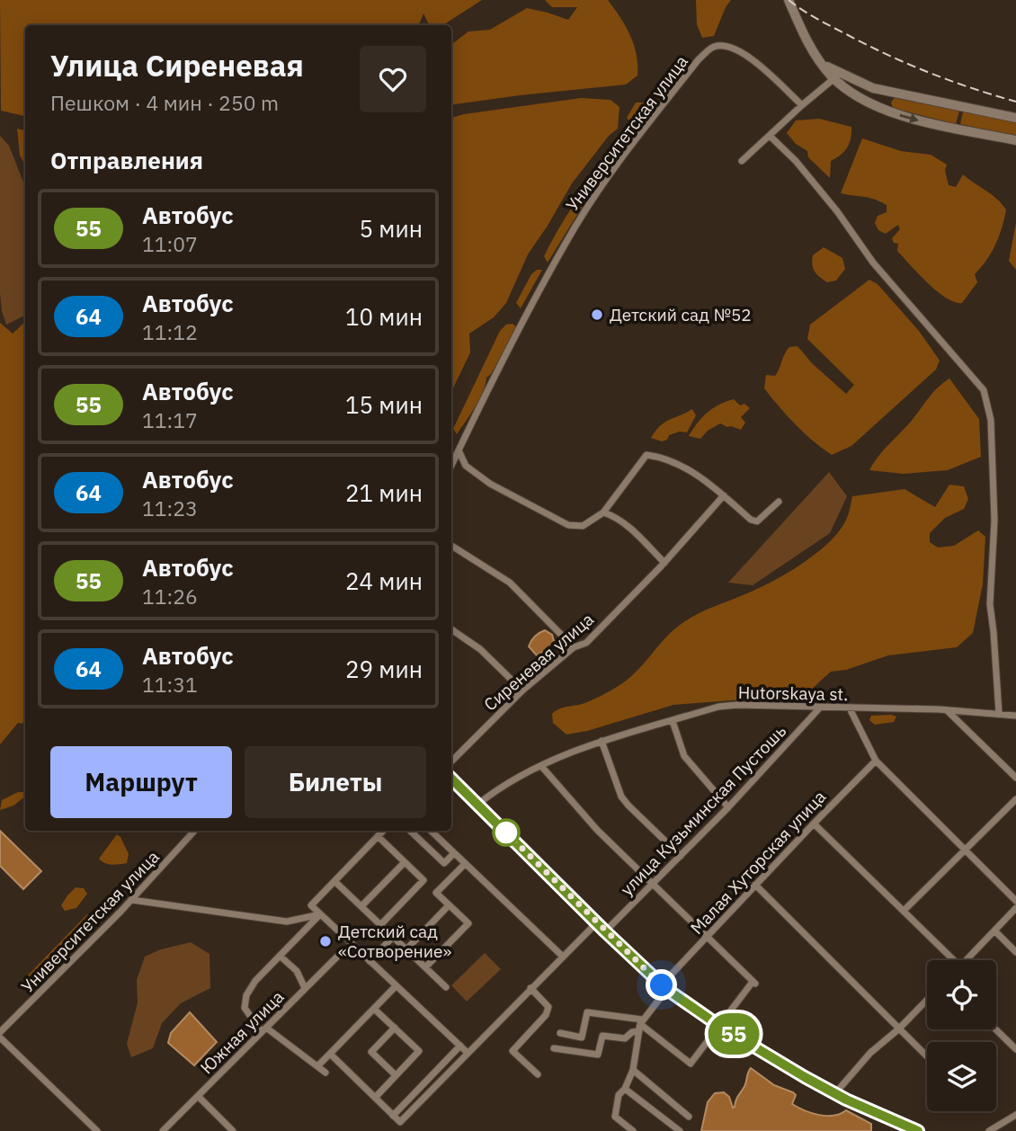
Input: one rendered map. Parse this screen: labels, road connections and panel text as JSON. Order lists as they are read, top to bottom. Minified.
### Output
{"streets":{"street":["Университетская улица","Сиреневая улица","Hutorskaya st.","улица Кузьминская Пустошь","Малая Хуторская улица","Южная улица"]},"crossings":[["Hutorskaya st.","улица Кузьминская Пустошь"]],"places":["Детский сад №52","Детский сад «Сотворение»"],"lines":["bus line 55"],"page":{"on_map":"55","heading":[["Улица Сиреневая","Пешком · 4 мин · 250 m"],"Отправления"],"list":[{"mark":"55","name":"Автобус","note":"11:07","value":"5 мин"},{"mark":"64","name":"Автобус","note":"11:12","value":"10 мин"},{"mark":"55","name":"Автобус","note":"11:17","value":"15 мин"},{"mark":"64","name":"Автобус","note":"11:23","value":"21 мин"},{"mark":"55","name":"Автобус","note":"11:26","value":"24 мин"},{"mark":"64","name":"Автобус","note":"11:31","value":"29 мин"}],"buttons":["Маршрут","Билеты"]}}
